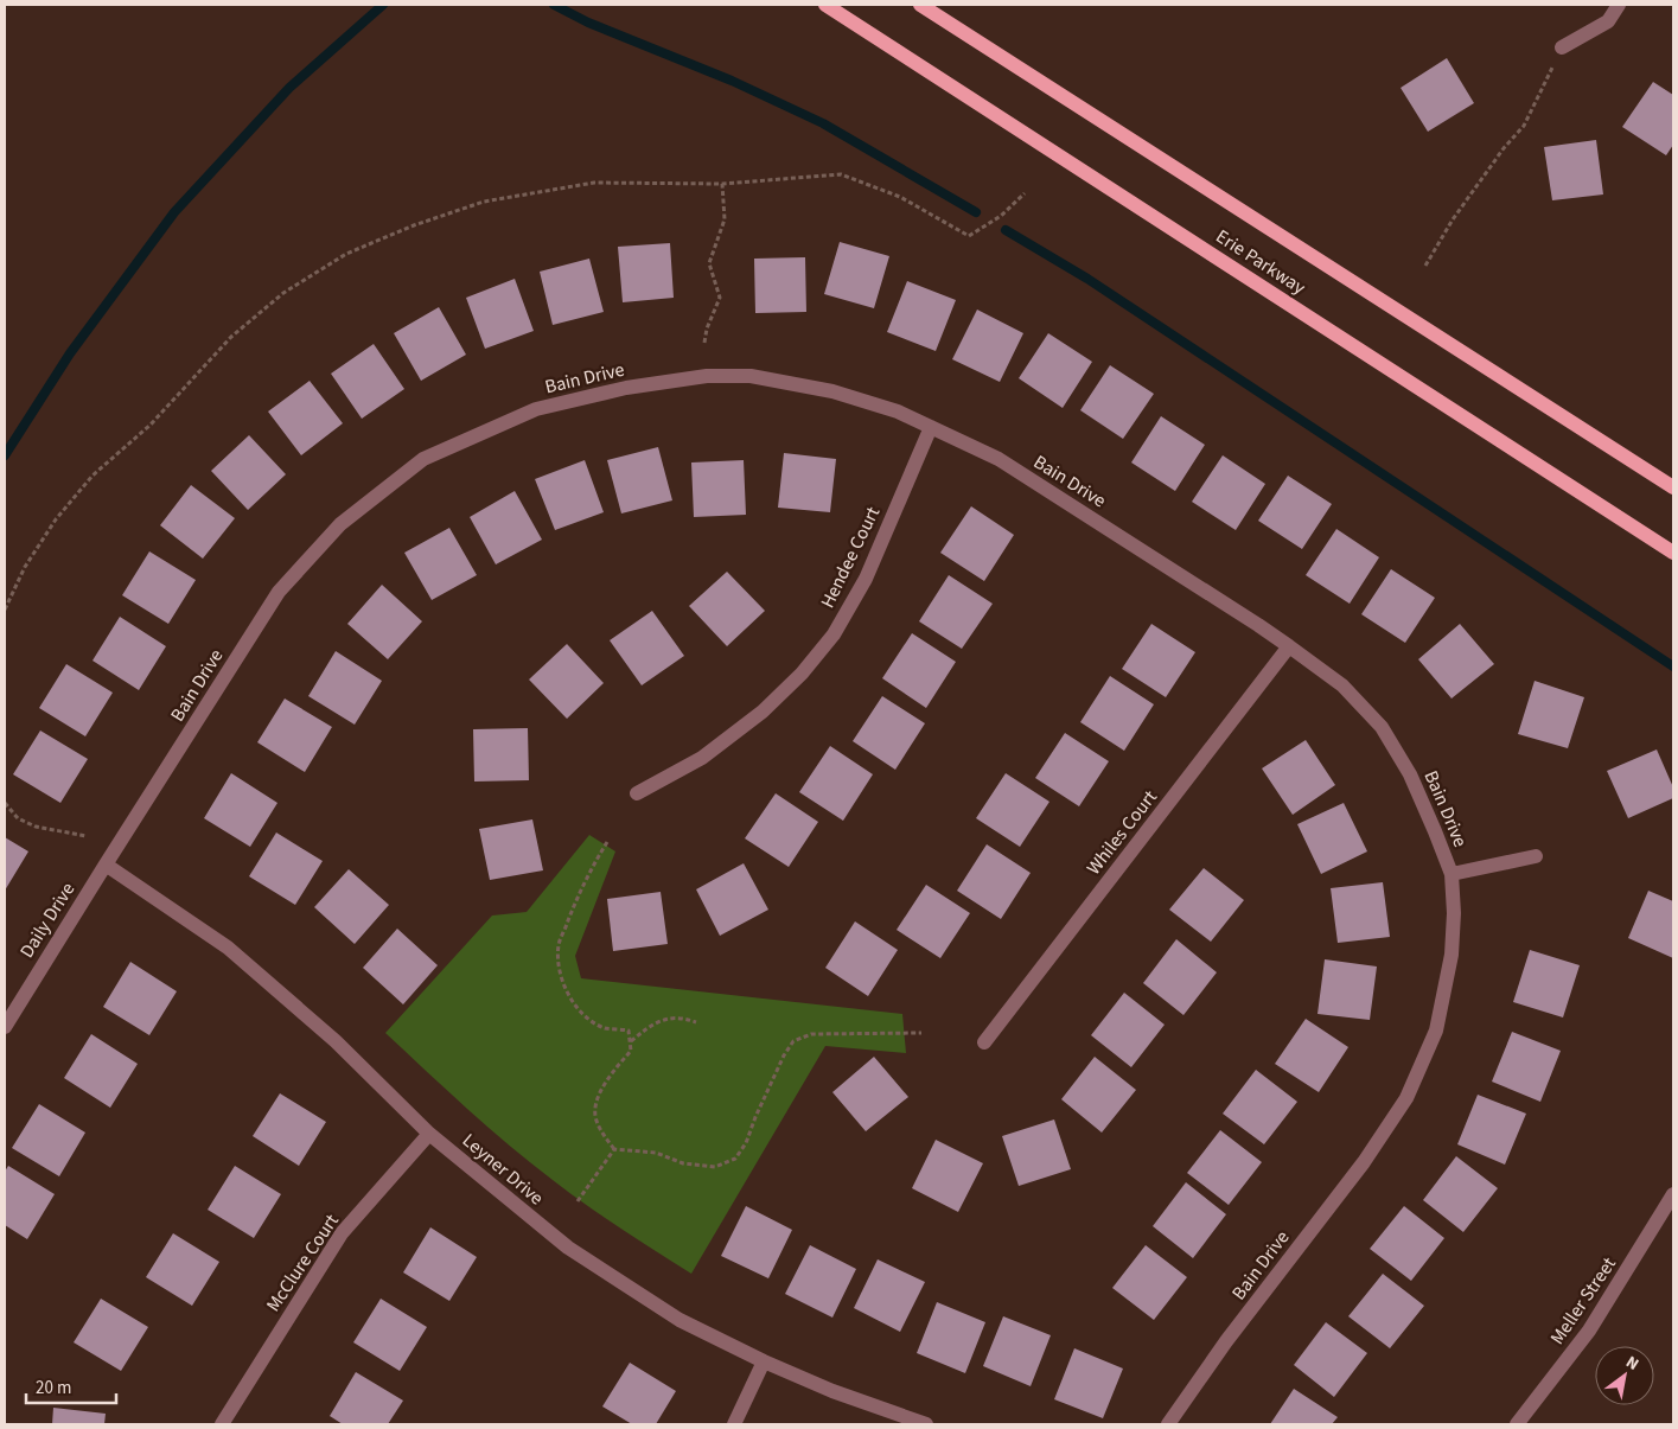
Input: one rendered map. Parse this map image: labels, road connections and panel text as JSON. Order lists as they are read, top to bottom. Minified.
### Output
{"streets":{"main road":["Erie Parkway"],"street":["Bain Drive","Hendee Court","Whiles Court","Daily Drive","Leyner Drive","McClure Court","Meller Street"]},"crossings":[["Bain Drive","Hendee Court"],["Bain Drive","Whiles Court"],["Bain Drive","Daily Drive"],["Bain Drive","Leyner Drive"],["Daily Drive","Leyner Drive"],["Leyner Drive","McClure Court"]],"scale_bar":"20 m","north":"top right"}
